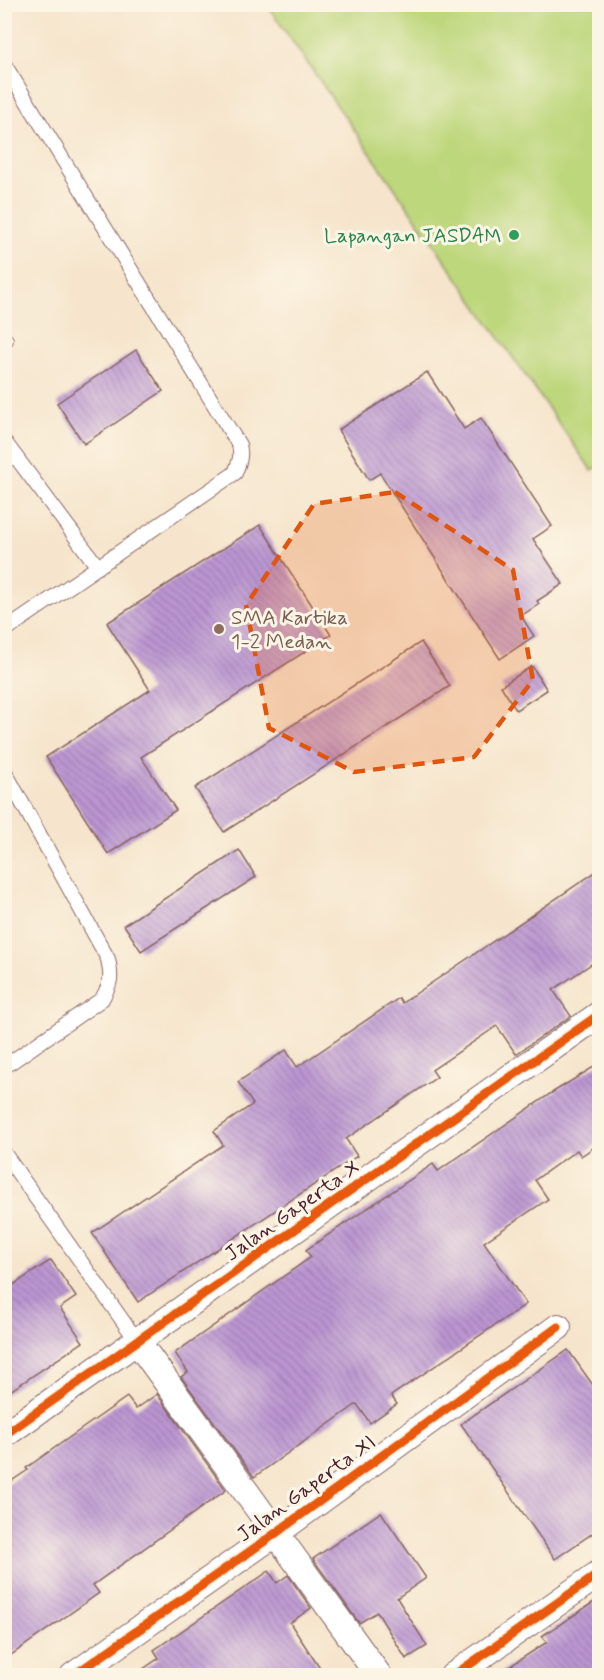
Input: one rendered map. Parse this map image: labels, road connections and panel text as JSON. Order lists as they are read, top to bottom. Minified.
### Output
{"streets":{"street":["Jalan Gaperta X","Jalan Gaperta XI"]},"places":["Lapangan JASDAM","SMA Kartika 1-2 Medan"]}
